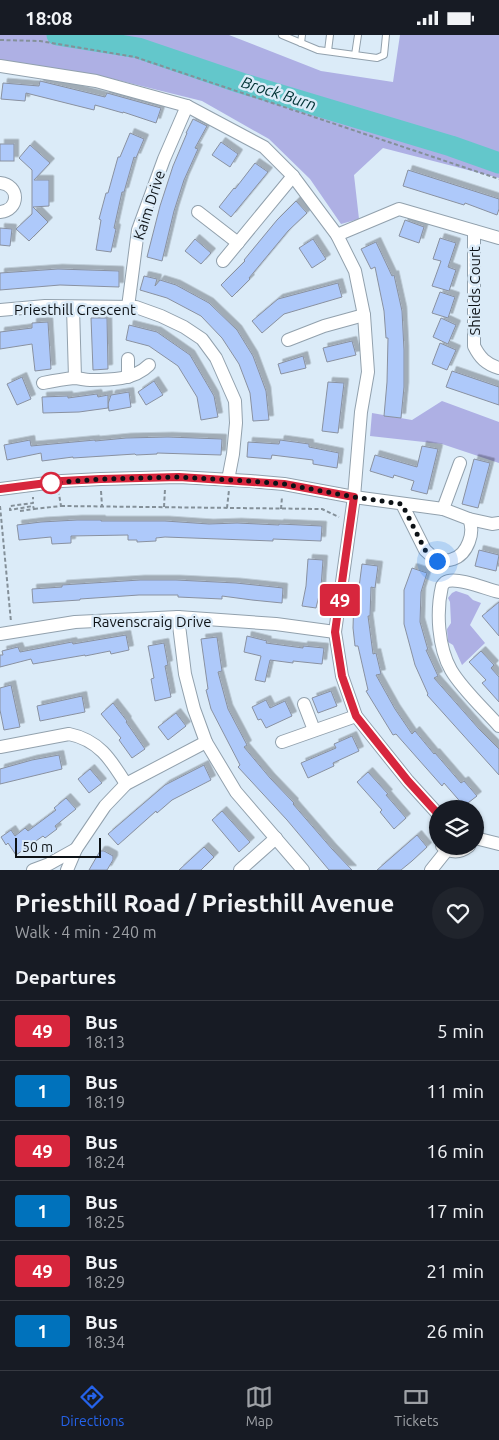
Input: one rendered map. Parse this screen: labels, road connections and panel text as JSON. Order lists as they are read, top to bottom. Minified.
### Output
{"streets":{"street":["Kaim Drive","Shields Court","Priesthill Crescent","Ravenscraig Drive"]},"crossings":[["Kaim Drive","Priesthill Crescent"]],"water":["Brock Burn"],"lines":["bus line 49"],"scale_bar":"50 m","page":{"status":"18:08","on_map":"49","scale":"50 m","heading":[["Priesthill Road / Priesthill Avenue","Walk · 4 min · 240 m"],"Departures"],"list":[{"mark":"49","name":"Bus","note":"18:13","value":"5 min"},{"mark":"1","name":"Bus","note":"18:19","value":"11 min"},{"mark":"49","name":"Bus","note":"18:24","value":"16 min"},{"mark":"1","name":"Bus","note":"18:25","value":"17 min"},{"mark":"49","name":"Bus","note":"18:29","value":"21 min"},{"mark":"1","name":"Bus","note":"18:34","value":"26 min"}],"tabs":["Directions","Map","Tickets"]}}
